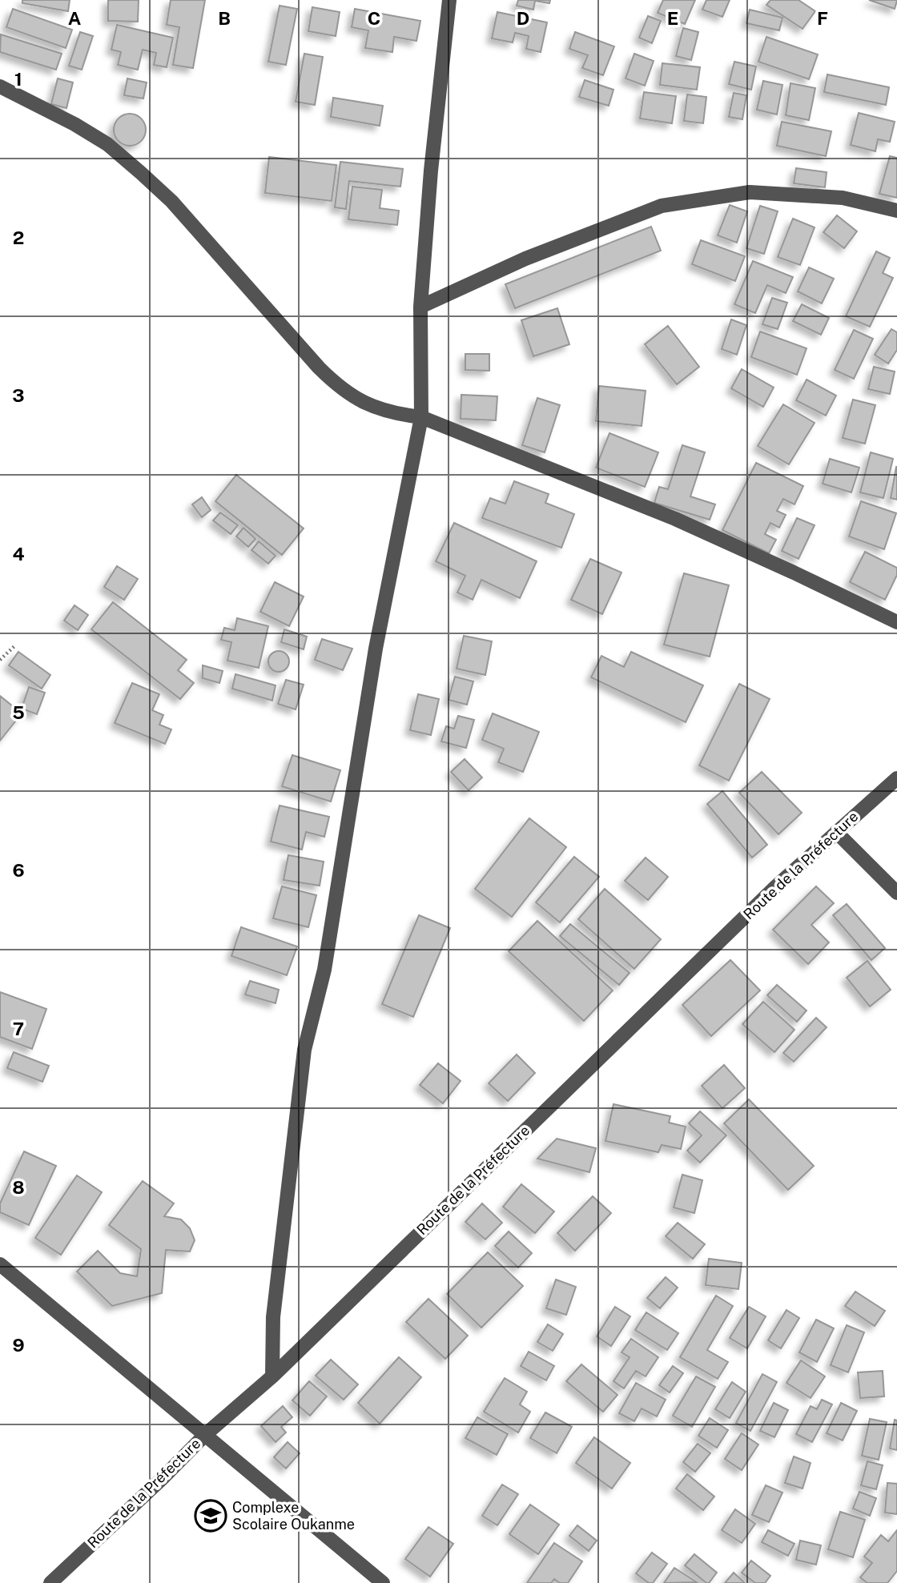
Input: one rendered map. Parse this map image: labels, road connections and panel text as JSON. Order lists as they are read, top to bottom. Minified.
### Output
{"streets":{"street":["Route de la Préfecture"]},"places":{"school or university":["Complexe Scolaire Oukanme"]},"grid":{"columns":["A","B","C","D","E","F"],"rows":["1","2","3","4","5","6","7","8","9"]}}
